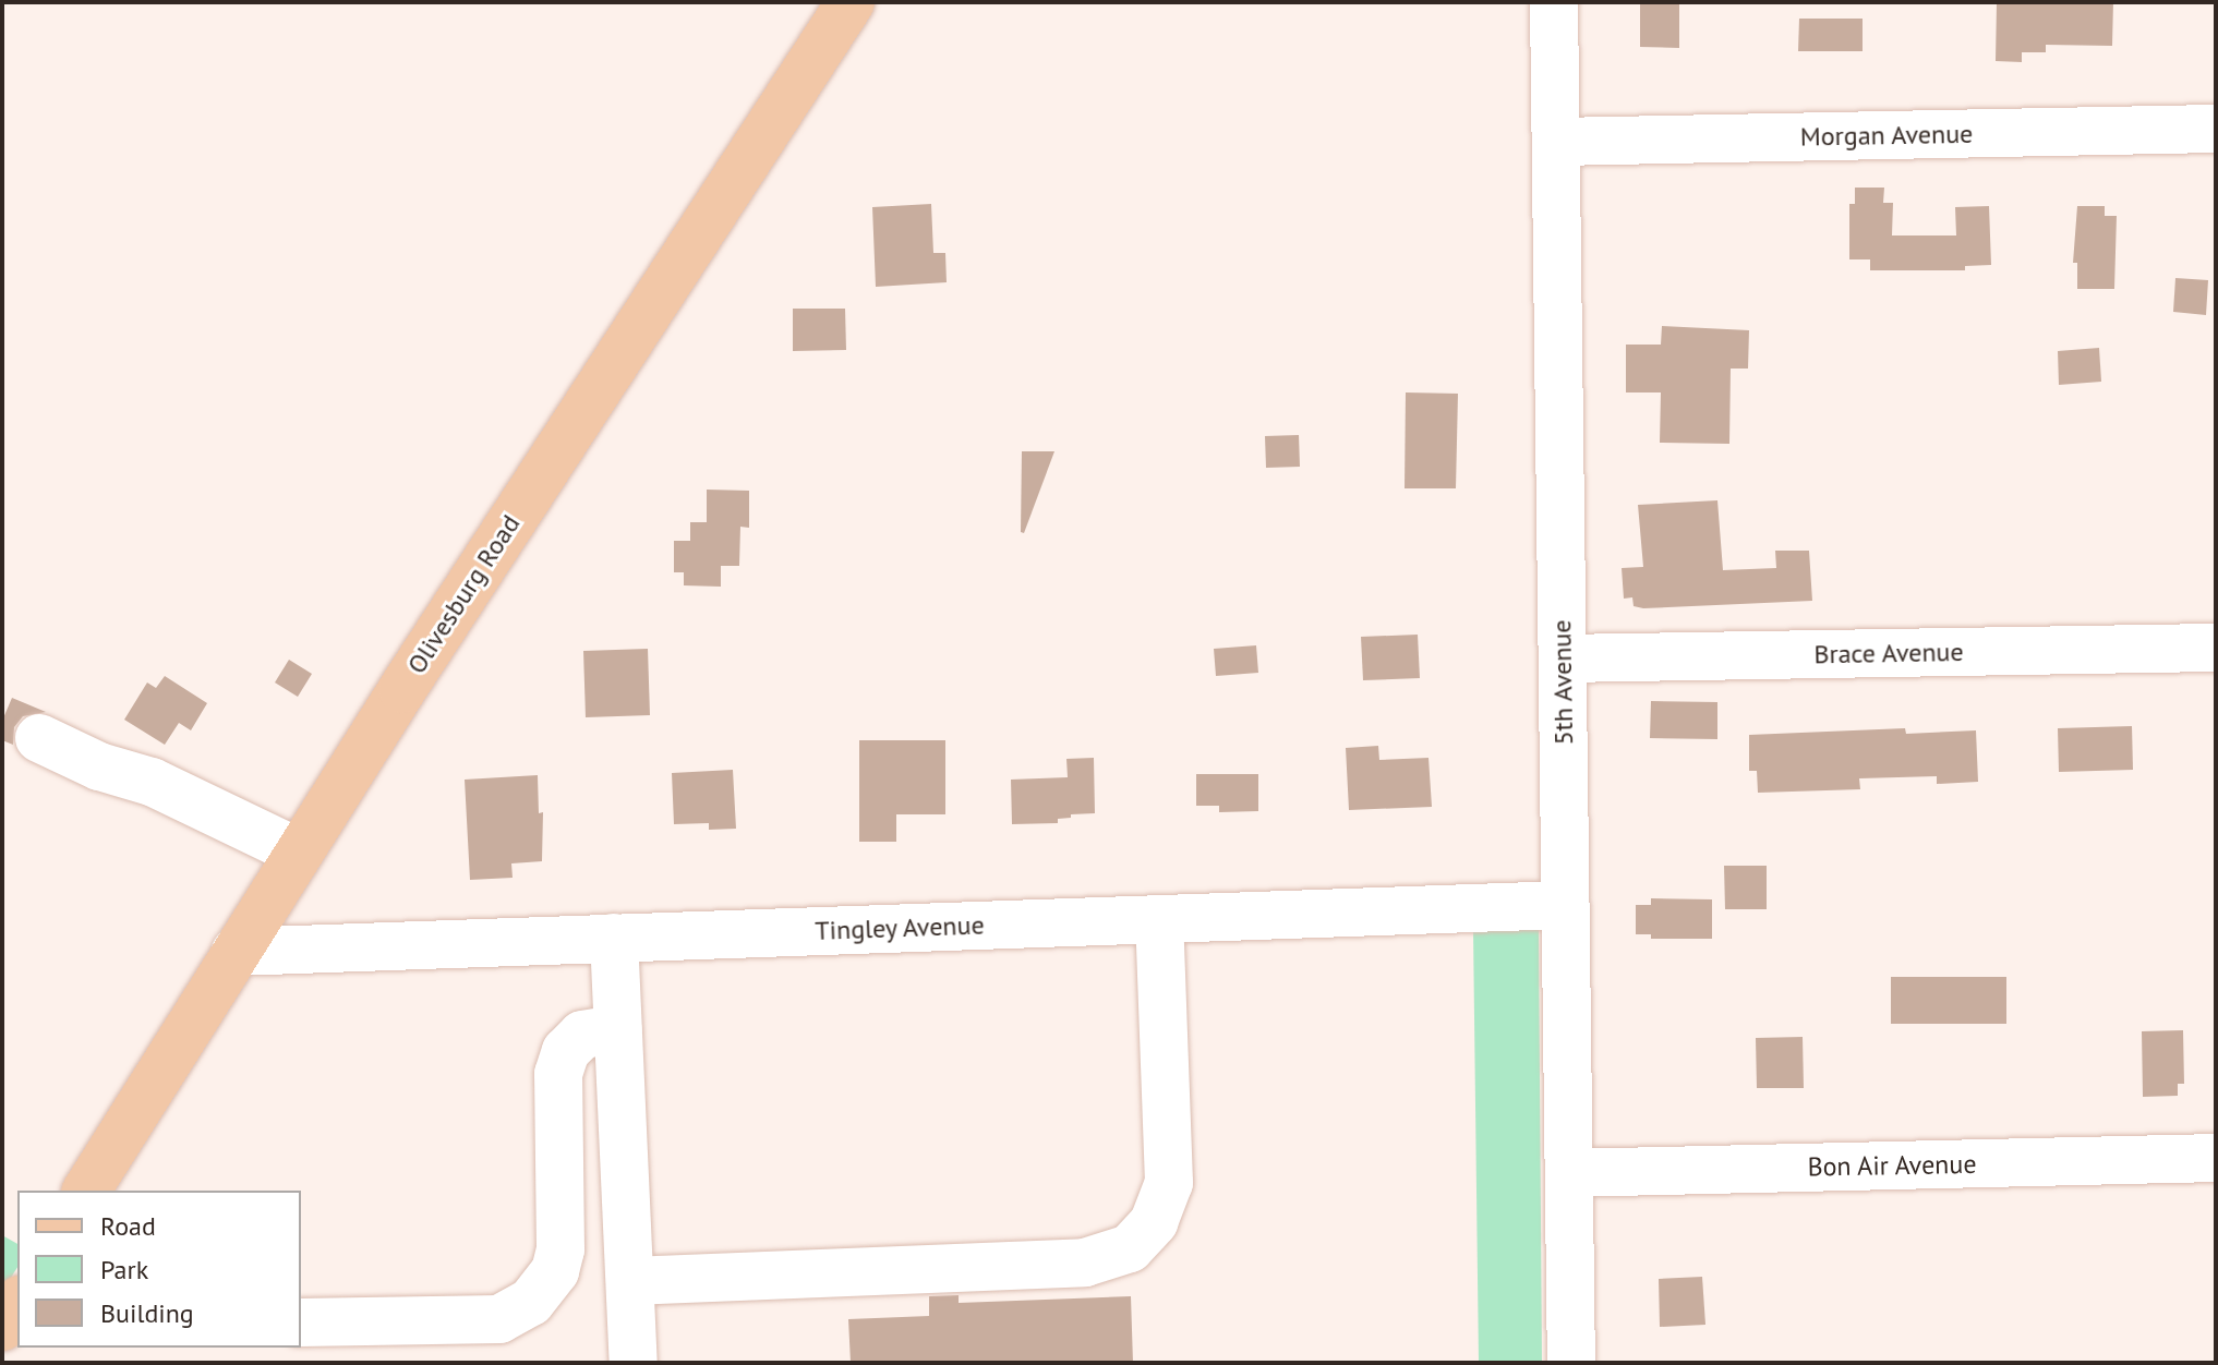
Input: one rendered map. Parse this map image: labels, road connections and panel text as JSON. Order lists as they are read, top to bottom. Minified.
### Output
{"streets":{"main road":["Olivesburg Road"],"street":["Morgan Avenue","Brace Avenue","5th Avenue","Tingley Avenue","Bon Air Avenue"]},"crossings":[["Morgan Avenue","5th Avenue"],["Olivesburg Road","Tingley Avenue"],["Brace Avenue","5th Avenue"],["5th Avenue","Tingley Avenue"],["5th Avenue","Bon Air Avenue"]],"legend":["Road","Park","Building"]}
